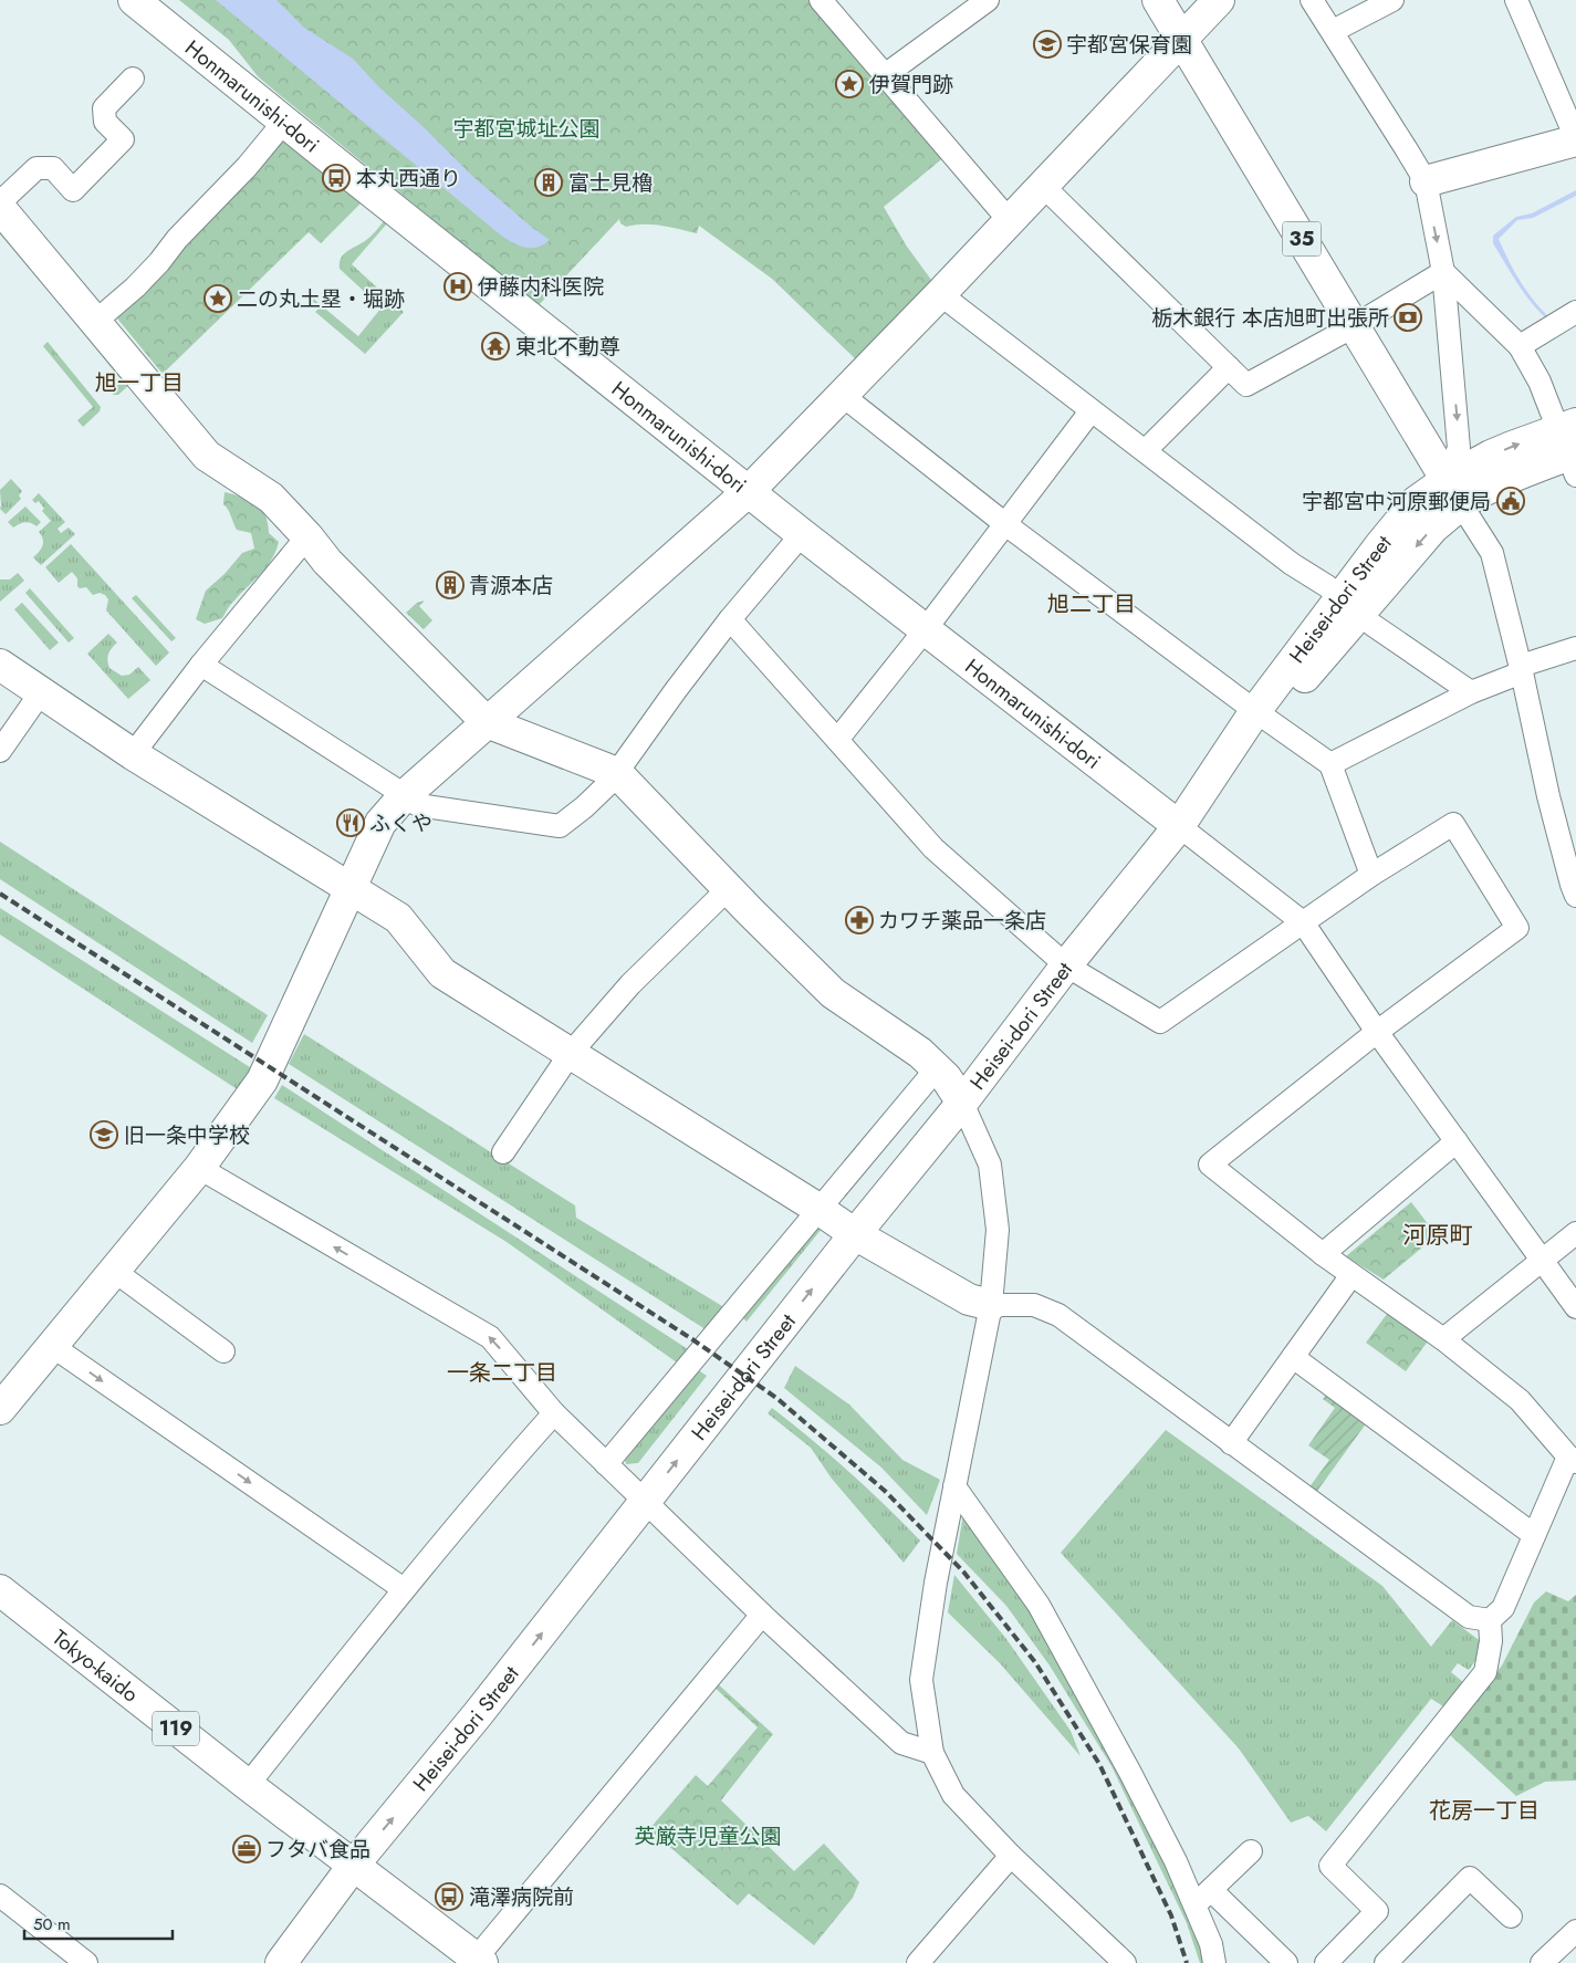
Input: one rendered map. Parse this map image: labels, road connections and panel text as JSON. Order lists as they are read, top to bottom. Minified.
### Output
{"streets":{"main road":["Honmarunishi-dori","35","Heisei-dori Street","Tokyo-kaido","119"]},"crossings":[["Honmarunishi-dori","Heisei-dori Street"],["35","Heisei-dori Street"],["Heisei-dori Street","Tokyo-kaido"]],"one_way":["Heisei-dori Street"],"districts":["旭一丁目","旭二丁目","河原町","一条二丁目","花房一丁目"],"parks":["宇都宮城址公園","英厳寺児童公園"],"places":{"school or university":["宇都宮保育園","旧一条中学校"],"place":["伊賀門跡","二の丸土塁・堀跡"],"bus stop":["本丸西通り","滝澤病院前"],"building":["富士見櫓","青源本店"],"hospital":["伊藤内科医院"],"bank":["栃木銀行 本店旭町出張所"],"temple":["東北不動尊"],"public building":["宇都宮中河原郵便局"],"restaurant":["ふくや"],"pharmacy":["カワチ薬品一条店"],"office":["フタバ食品"]},"scale_bar":"50 m"}
